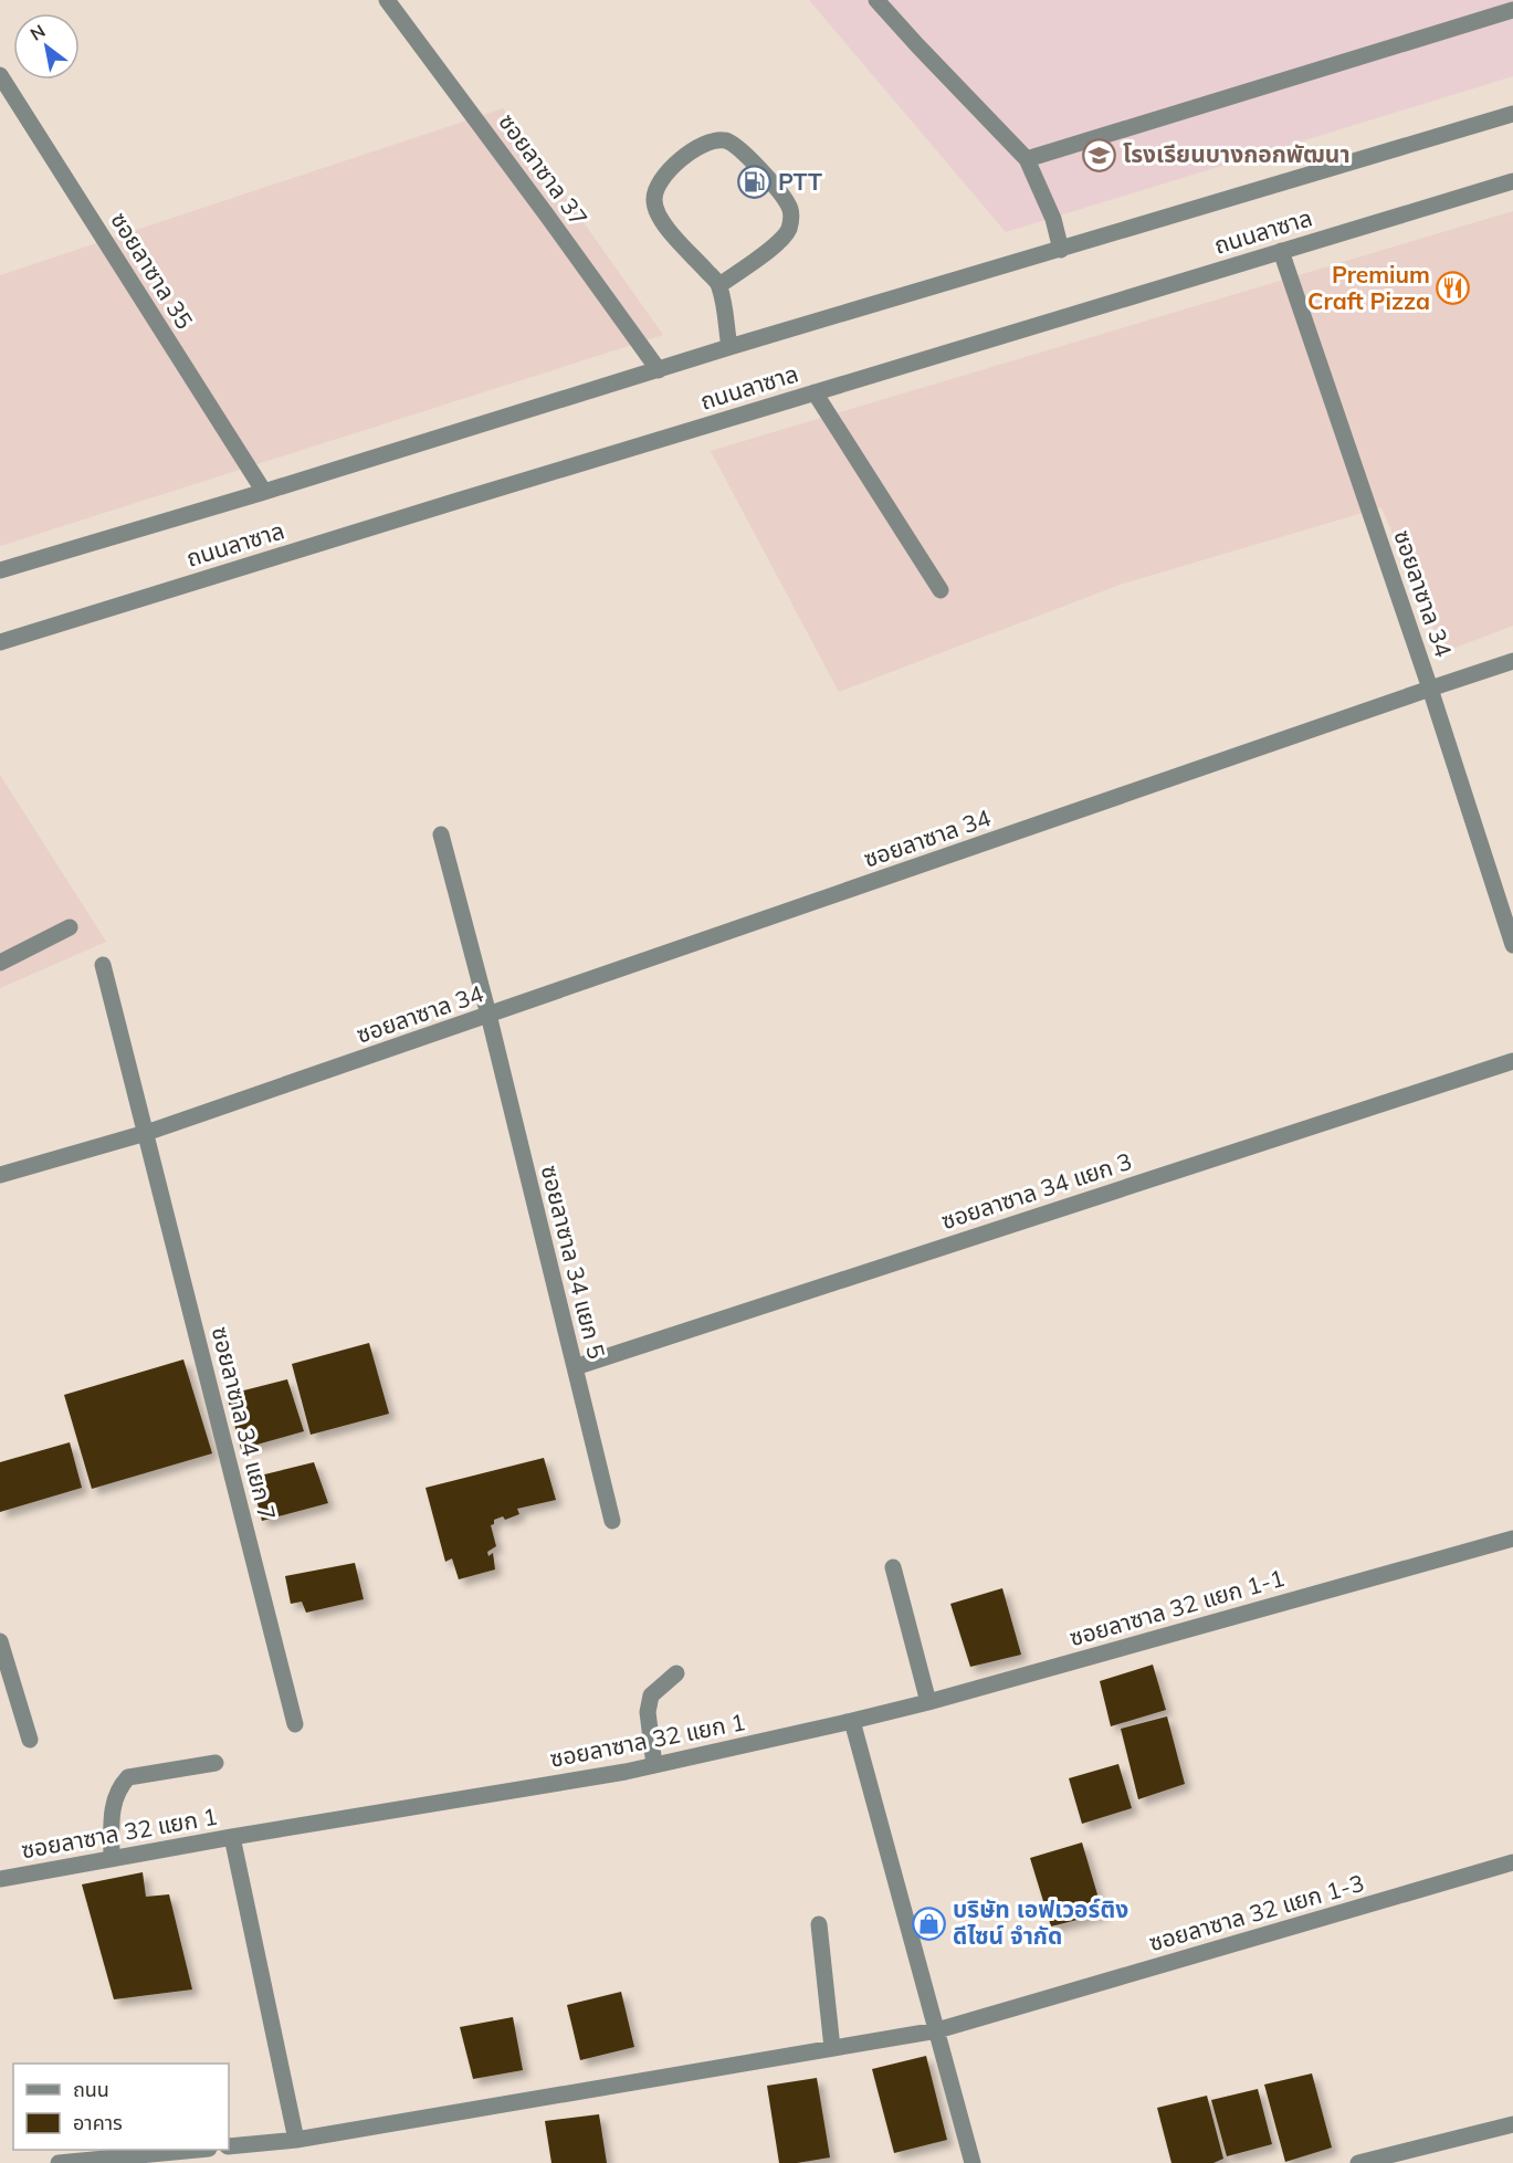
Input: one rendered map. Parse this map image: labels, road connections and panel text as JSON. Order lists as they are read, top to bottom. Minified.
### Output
{"streets":{"street":["ซอยลาซาล 37","ถนนลาซาล","ซอยลาซาล 35","ซอยลาซาล 34","ซอยลาซาล 34 แยก 3","ซอยลาซาล 34 แยก 5","ซอยลาซาล 34 แยก 7","ซอยลาซาล 32 แยก 1-1","ซอยลาซาล 32 แยก 1","ซอยลาซาล 32 แยก 1-3"]},"crossings":[["ซอยลาซาล 37","ถนนลาซาล"],["ถนนลาซาล","ซอยลาซาล 35"],["ถนนลาซาล","ซอยลาซาล 34"],["ซอยลาซาล 34","ซอยลาซาล 34 แยก 5"],["ซอยลาซาล 34","ซอยลาซาล 34 แยก 7"],["ซอยลาซาล 34 แยก 3","ซอยลาซาล 34 แยก 5"],["ซอยลาซาล 32 แยก 1-1","ซอยลาซาล 32 แยก 1"]],"places":{"school or university":["โรงเรียนบางกอกพัฒนา"],"fuel station":["PTT"],"restaurant":["Premium Craft Pizza"],"shop":["บริษัท เอฟเวอร์ติง ดีไซน์ จำกัด"]},"legend":["ถนน","อาคาร"],"north":"top left"}
